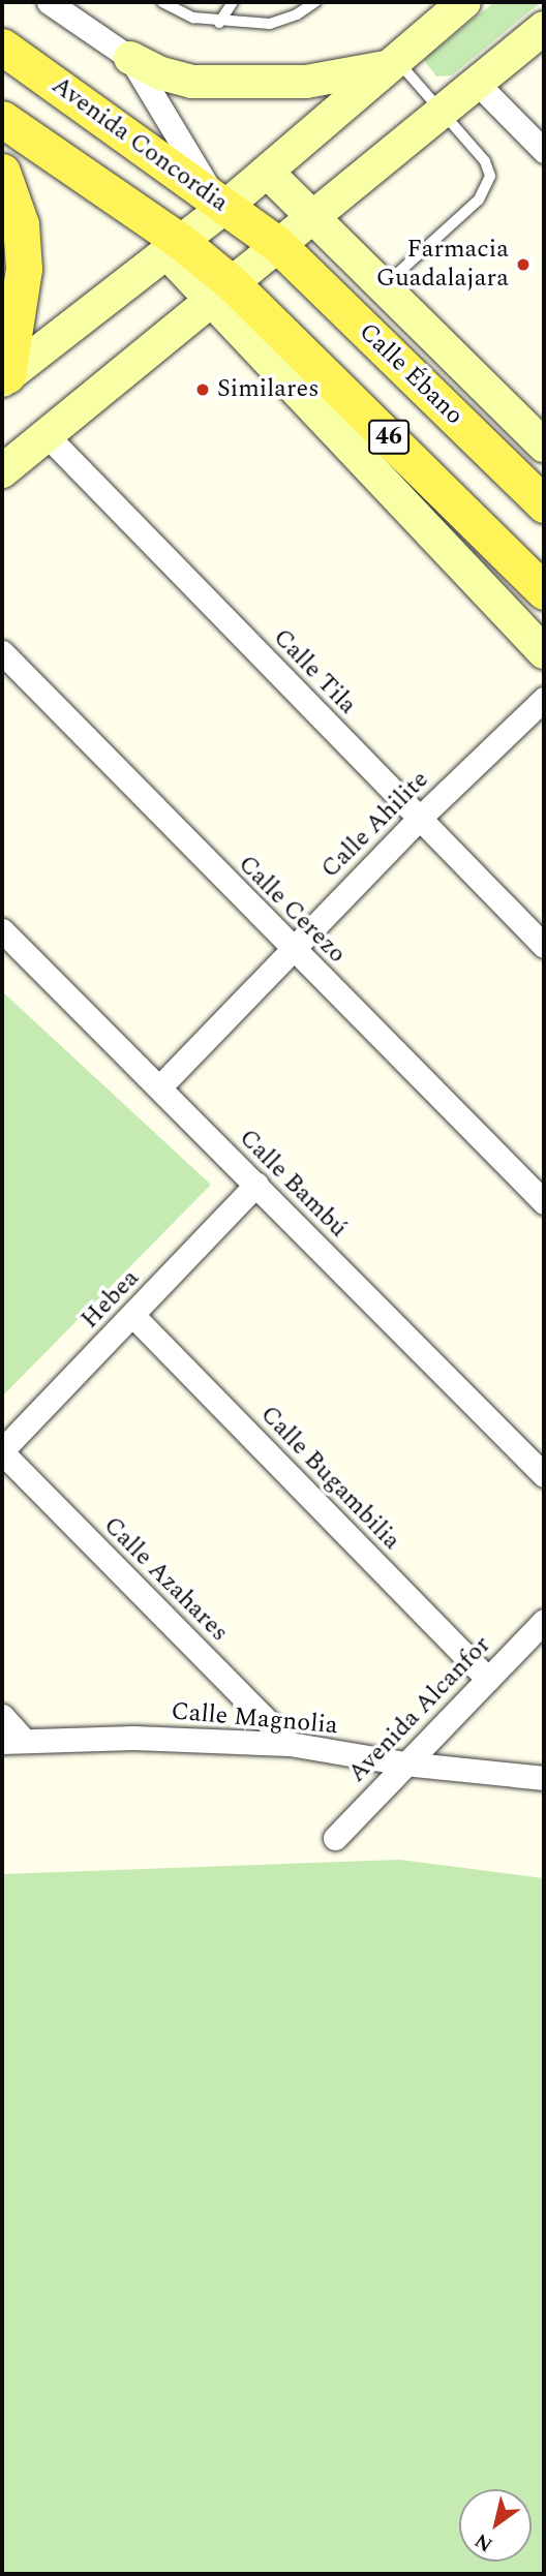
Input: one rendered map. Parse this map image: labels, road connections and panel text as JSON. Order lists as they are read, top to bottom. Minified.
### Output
{"streets":{"main road":["Avenida Concordia","Calle Ébano","46"],"street":["Calle Tila","Calle Ahilite","Calle Cerezo","Calle Bambú","Hebea","Calle Bugambilia","Calle Azahares","Avenida Alcanfor","Calle Magnolia"]},"crossings":[["Avenida Concordia","Calle Ébano"],["Calle Tila","Calle Ahilite"],["Calle Ahilite","Calle Cerezo"],["Calle Ahilite","Calle Bambú"],["Calle Bambú","Hebea"],["Hebea","Calle Bugambilia"],["Hebea","Calle Azahares"],["Calle Bugambilia","Avenida Alcanfor"],["Calle Azahares","Calle Magnolia"],["Avenida Alcanfor","Calle Magnolia"]],"places":["Farmacia Guadalajara","Similares"],"north":"bottom left"}
